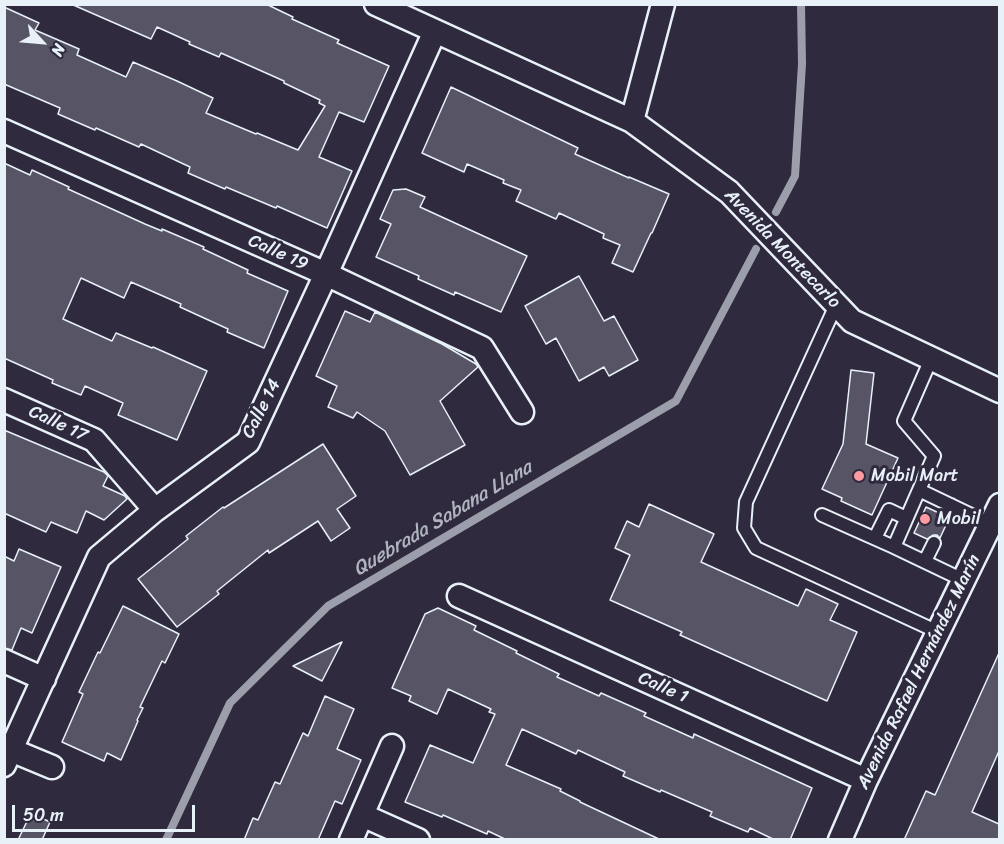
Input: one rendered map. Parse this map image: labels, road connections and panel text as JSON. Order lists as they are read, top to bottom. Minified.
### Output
{"streets":{"street":["Avenida Montecarlo","Calle 19","Calle 14","Calle 17","Avenida Rafael Hernández Marín","Calle 1"]},"crossings":[["Avenida Montecarlo","Calle 14"],["Calle 19","Calle 14"],["Calle 14","Calle 17"],["Avenida Rafael Hernández Marín","Calle 1"]],"water":["Quebrada Sabana Llana"],"places":["Mobil Mart","Mobil"],"scale_bar":"50 m","north":"bottom right"}
